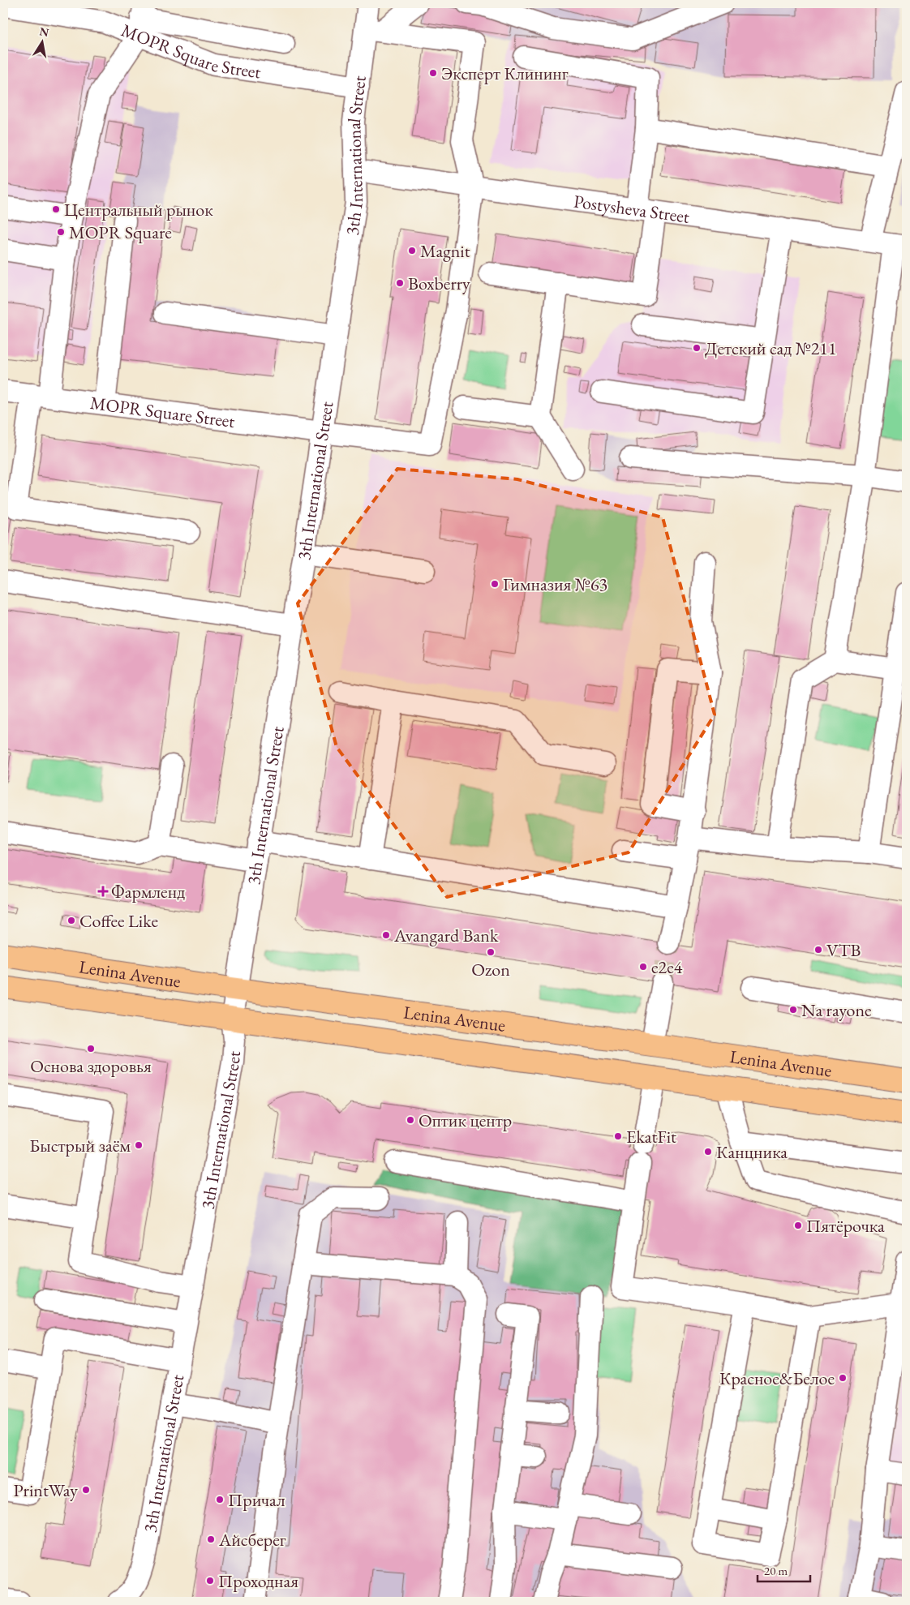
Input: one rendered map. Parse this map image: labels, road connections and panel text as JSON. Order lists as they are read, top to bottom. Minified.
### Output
{"streets":{"main road":["Lenina Avenue"],"street":["MOPR Square Street","3th International Street","Postysheva Street"]},"crossings":[["MOPR Square Street","3th International Street"],["MOPR Square Street","Postysheva Street"],["3th International Street","Postysheva Street"],["3th International Street","Lenina Avenue"]],"places":{"other":["Эксперт Клининг","Центральный рынок","MOPR Square","Magnit","Boxberry","Детский сад №211","Гимназия №63","Coffee Like","Avangard Bank","VTB","Ozon","е2е4","Na rayone","Основа здоровья","Оптик центр","EkatFit","Быстрый заём","Канцника","Пятёрочка","Красное&Белое","PrintWay","Причал","Айсберег","Проходная"],"health":["Фармленд"]},"scale_bar":"20 m","north":"top"}
